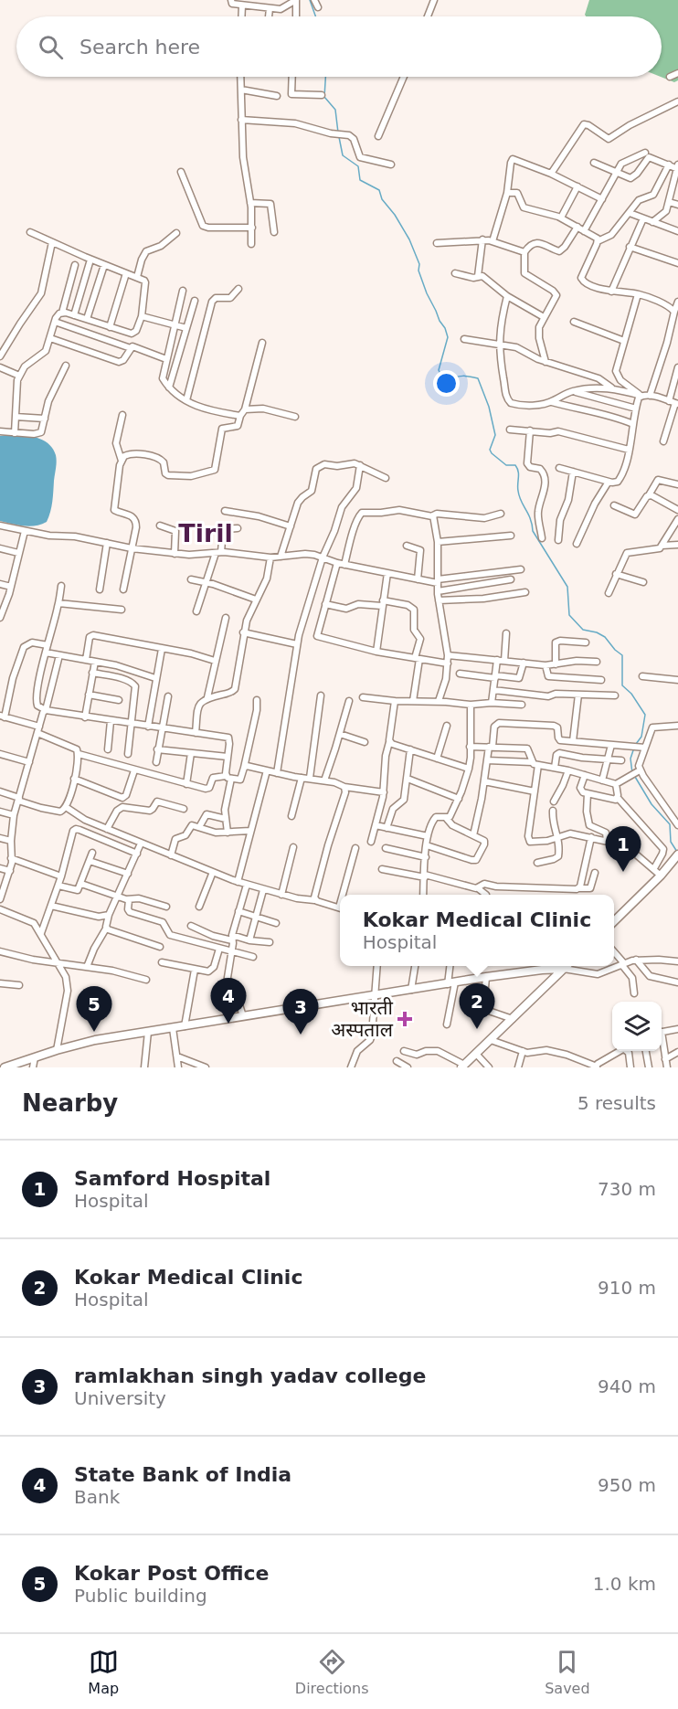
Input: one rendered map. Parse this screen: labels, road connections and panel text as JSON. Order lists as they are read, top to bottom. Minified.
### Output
{"districts":["Tiril"],"places":{"health":["भारती अस्पताल"]},"page":{"search":"Search here","pins":["1","4","2","5","3"],"popup":["Kokar Medical Clinic","Hospital"],"heading":["Nearby","5 results"],"list":[{"mark":"1","name":"Samford Hospital","note":"Hospital","value":"730 m"},{"mark":"2","name":"Kokar Medical Clinic","note":"Hospital","value":"910 m"},{"mark":"3","name":"ramlakhan singh yadav college","note":"University","value":"940 m"},{"mark":"4","name":"State Bank of India","note":"Bank","value":"950 m"},{"mark":"5","name":"Kokar Post Office","note":"Public building","value":"1.0 km"}],"nav":["Map","Directions","Saved"]}}
